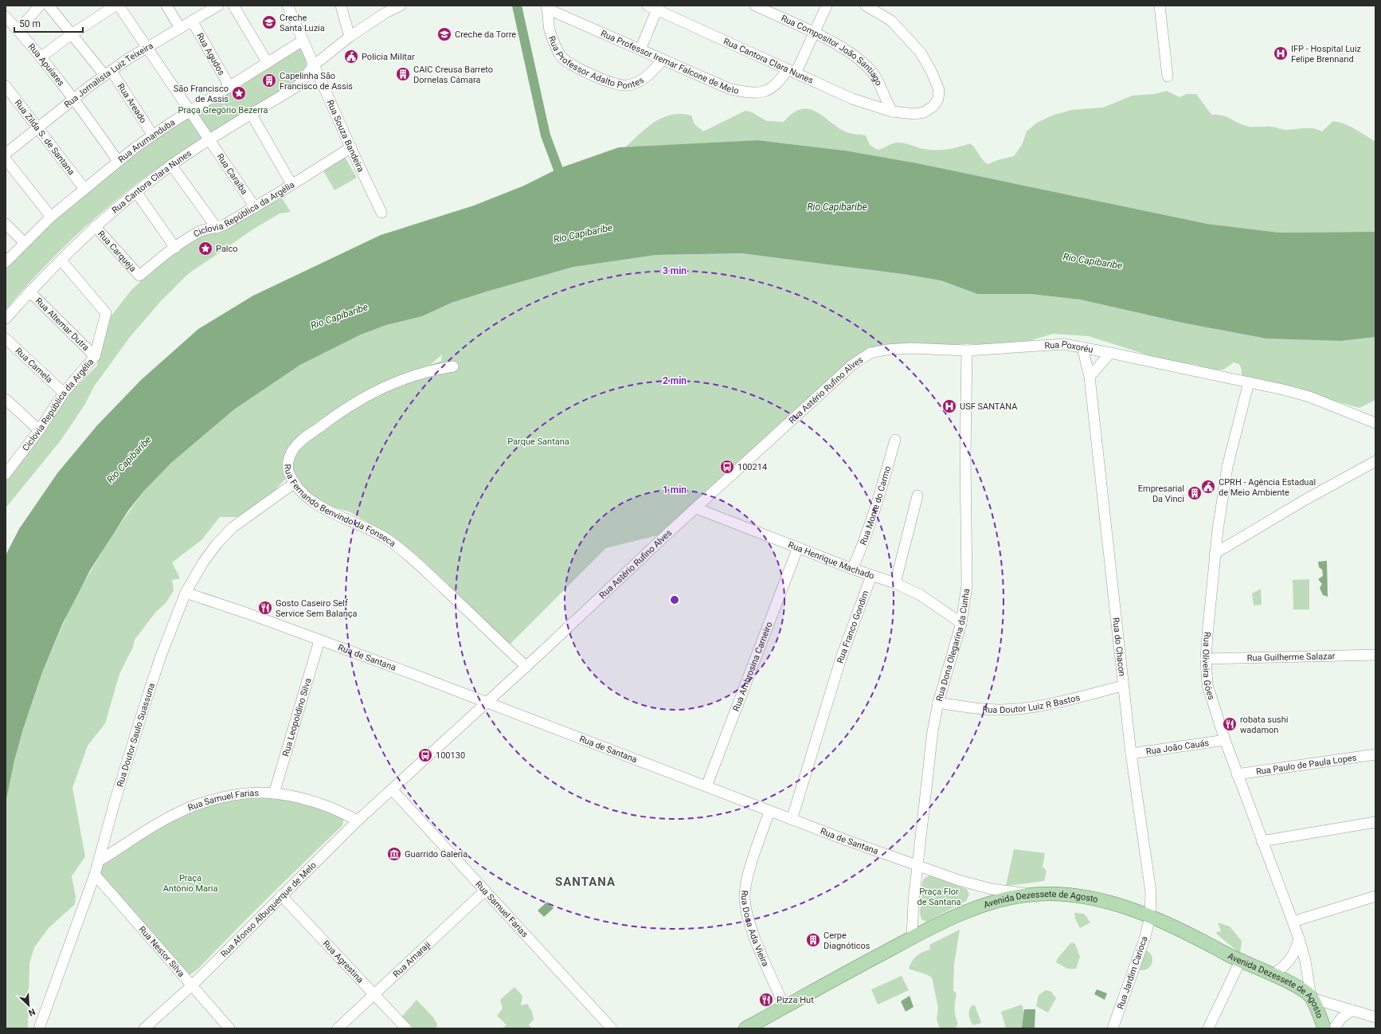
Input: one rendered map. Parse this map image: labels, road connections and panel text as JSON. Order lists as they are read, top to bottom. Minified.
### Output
{"streets":{"main road":["Avenida Dezessete de Agosto"],"street":["Rua Compositor João Santiago","Rua Agudos","Rua Professor Adalto Pontes","Rua Professor Iremar Falcone de Melo","Rua Cantora Clara Nunes","Rua Apuiares","Rua Jornalista Luiz Teixeira","Rua Areado","Rua Souza Bandeira","Rua Zilda S. de Santana","Rua Arumanduba","Rua Caraiba","Ciclovia República da Argélia","Rua Carqueja","Rua Altemar Dutra","Rua Poxoréu","Rua Camela","Rua Astério Rufino Alves","Rua Fernando Benvindo da Fonseca","Rua Monte do Carmo","Rua Henrique Machado","Rua Franco Gondim","Rua Dona Olegarina da Cunha","Rua do Chacon","Rua Guilherme Salazar","Rua de Santana","Rua Oliveira Góes","Rua Ambrosina Carneiro","Rua Doutor Luiz R Bastos","Rua Leopoldino Silva","Rua Doutor Saulo Suassuna","Rua João Cauás","Rua Paulo de Paula Lopes","Rua Samuel Farias","Rua Afonso Albuquerque de Melo","Rua Dona Ada Vieira","Rua Nestor Silva","Rua Amaraji","Rua Agrestina","Rua Jardim Carioca"]},"crossings":[["Rua Compositor João Santiago","Rua Professor Iremar Falcone de Melo"],["Rua Compositor João Santiago","Rua Cantora Clara Nunes"],["Rua Agudos","Rua Jornalista Luiz Teixeira"],["Rua Agudos","Rua Arumanduba"],["Rua Professor Adalto Pontes","Rua Professor Iremar Falcone de Melo"],["Rua Professor Iremar Falcone de Melo","Rua Cantora Clara Nunes"],["Rua Cantora Clara Nunes","Rua Souza Bandeira"],["Rua Cantora Clara Nunes","Rua Caraiba"],["Rua Cantora Clara Nunes","Ciclovia República da Argélia"],["Rua Cantora Clara Nunes","Rua Carqueja"],["Rua Cantora Clara Nunes","Rua Altemar Dutra"],["Rua Apuiares","Rua Jornalista Luiz Teixeira"],["Rua Apuiares","Rua Arumanduba"],["Rua Jornalista Luiz Teixeira","Rua Areado"],["Rua Jornalista Luiz Teixeira","Rua Zilda S. de Santana"],["Rua Jornalista Luiz Teixeira","Rua Caraiba"],["Rua Areado","Rua Arumanduba"],["Rua Souza Bandeira","Rua Arumanduba"],["Rua Souza Bandeira","Ciclovia República da Argélia"],["Rua Zilda S. de Santana","Rua Arumanduba"],["Rua Arumanduba","Rua Caraiba"],["Rua Caraiba","Ciclovia República da Argélia"],["Ciclovia República da Argélia","Rua Carqueja"],["Ciclovia República da Argélia","Rua Altemar Dutra"],["Ciclovia República da Argélia","Rua Camela"],["Rua Poxoréu","Rua Astério Rufino Alves"],["Rua Poxoréu","Rua Dona Olegarina da Cunha"],["Rua Poxoréu","Rua do Chacon"],["Rua Poxoréu","Rua Oliveira Góes"],["Rua Astério Rufino Alves","Rua Fernando Benvindo da Fonseca"],["Rua Astério Rufino Alves","Rua Henrique Machado"],["Rua Astério Rufino Alves","Rua de Santana"],["Rua Astério Rufino Alves","Rua Samuel Farias"],["Rua Astério Rufino Alves","Rua Afonso Albuquerque de Melo"],["Rua Fernando Benvindo da Fonseca","Rua Doutor Saulo Suassuna"],["Rua Monte do Carmo","Rua Henrique Machado"],["Rua Henrique Machado","Rua Franco Gondim"],["Rua Henrique Machado","Rua Dona Olegarina da Cunha"],["Rua Henrique Machado","Rua Ambrosina Carneiro"],["Rua Franco Gondim","Rua de Santana"],["Rua Dona Olegarina da Cunha","Rua de Santana"],["Rua Dona Olegarina da Cunha","Rua Doutor Luiz R Bastos"],["Rua Dona Olegarina da Cunha","Avenida Dezessete de Agosto"],["Rua do Chacon","Rua Doutor Luiz R Bastos"],["Rua do Chacon","Rua João Cauás"],["Rua do Chacon","Avenida Dezessete de Agosto"],["Rua do Chacon","Rua Jardim Carioca"],["Rua Guilherme Salazar","Rua Oliveira Góes"],["Rua de Santana","Rua Ambrosina Carneiro"],["Rua de Santana","Rua Leopoldino Silva"],["Rua de Santana","Rua Doutor Saulo Suassuna"],["Rua de Santana","Avenida Dezessete de Agosto"],["Rua de Santana","Rua Dona Ada Vieira"],["Rua Oliveira Góes","Rua João Cauás"],["Rua Oliveira Góes","Rua Paulo de Paula Lopes"],["Rua Oliveira Góes","Avenida Dezessete de Agosto"],["Rua Leopoldino Silva","Rua Samuel Farias"],["Rua Doutor Saulo Suassuna","Rua Samuel Farias"],["Rua Doutor Saulo Suassuna","Rua Nestor Silva"],["Rua Samuel Farias","Rua Afonso Albuquerque de Melo"],["Rua Samuel Farias","Rua Amaraji"],["Avenida Dezessete de Agosto","Rua Dona Ada Vieira"],["Avenida Dezessete de Agosto","Rua Jardim Carioca"],["Rua Afonso Albuquerque de Melo","Rua Nestor Silva"],["Rua Afonso Albuquerque de Melo","Rua Agrestina"],["Rua Amaraji","Rua Agrestina"]],"districts":["SANTANA"],"water":["Rio Capibaribe"],"parks":["Praça Gregório Bezerra","Parque Santana","Praça Antônio Maria","Praça Flor de Santana"],"places":{"school or university":["Creche Santa Luzia","Creche da Torre"],"hospital":["IFP - Hospital Luiz Felipe Brennand","USF SANTANA"],"public building":["Polícia Militar","CPRH - Agência Estadual de Meio Ambiente"],"building":["CAIC Creusa Barreto Dornelas Cámara","Capelinha São Francisco de Assis","Empresarial Da Vinci","Cerpe Diagnóticos"],"place":["São Francisco de Assis","Palco"],"bus stop":["100214","100130"],"restaurant":["Gosto Caseiro Self Service Sem Balança","robata sushi wadamon","Pizza Hut"],"museum":["Guarrido Galeria"]},"scale_bar":"50 m","north":"bottom right","rings":["3 min","2 min","1 min"]}
